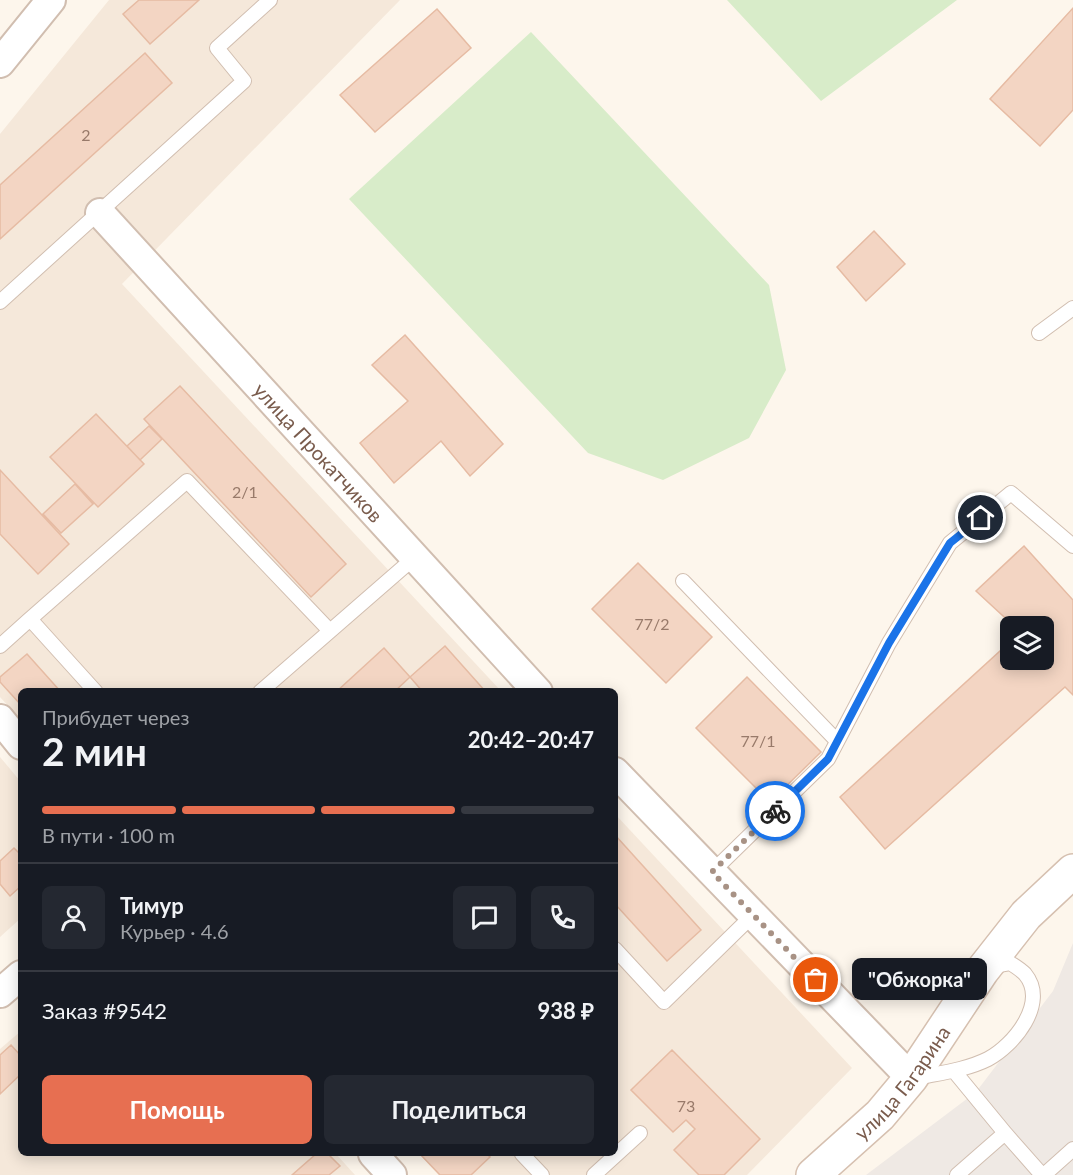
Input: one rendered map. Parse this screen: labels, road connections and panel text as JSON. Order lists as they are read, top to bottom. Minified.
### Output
{"streets":{"street":["улица Прокатчиков","улица Гагарина"]},"places":["\"Обжорка\""],"house_numbers":["2","2/1","77/2","77/1","73"],"page":{"heading":["2 мин","Прибудет через","20:42–20:47"],"panel":["Тимур","Курьер · 4.6","Заказ #9542","938 ₽"],"bar":"В пути · 100 m","bubble":"\"Обжорка\"","buttons":["Помощь","Поделиться"]}}
